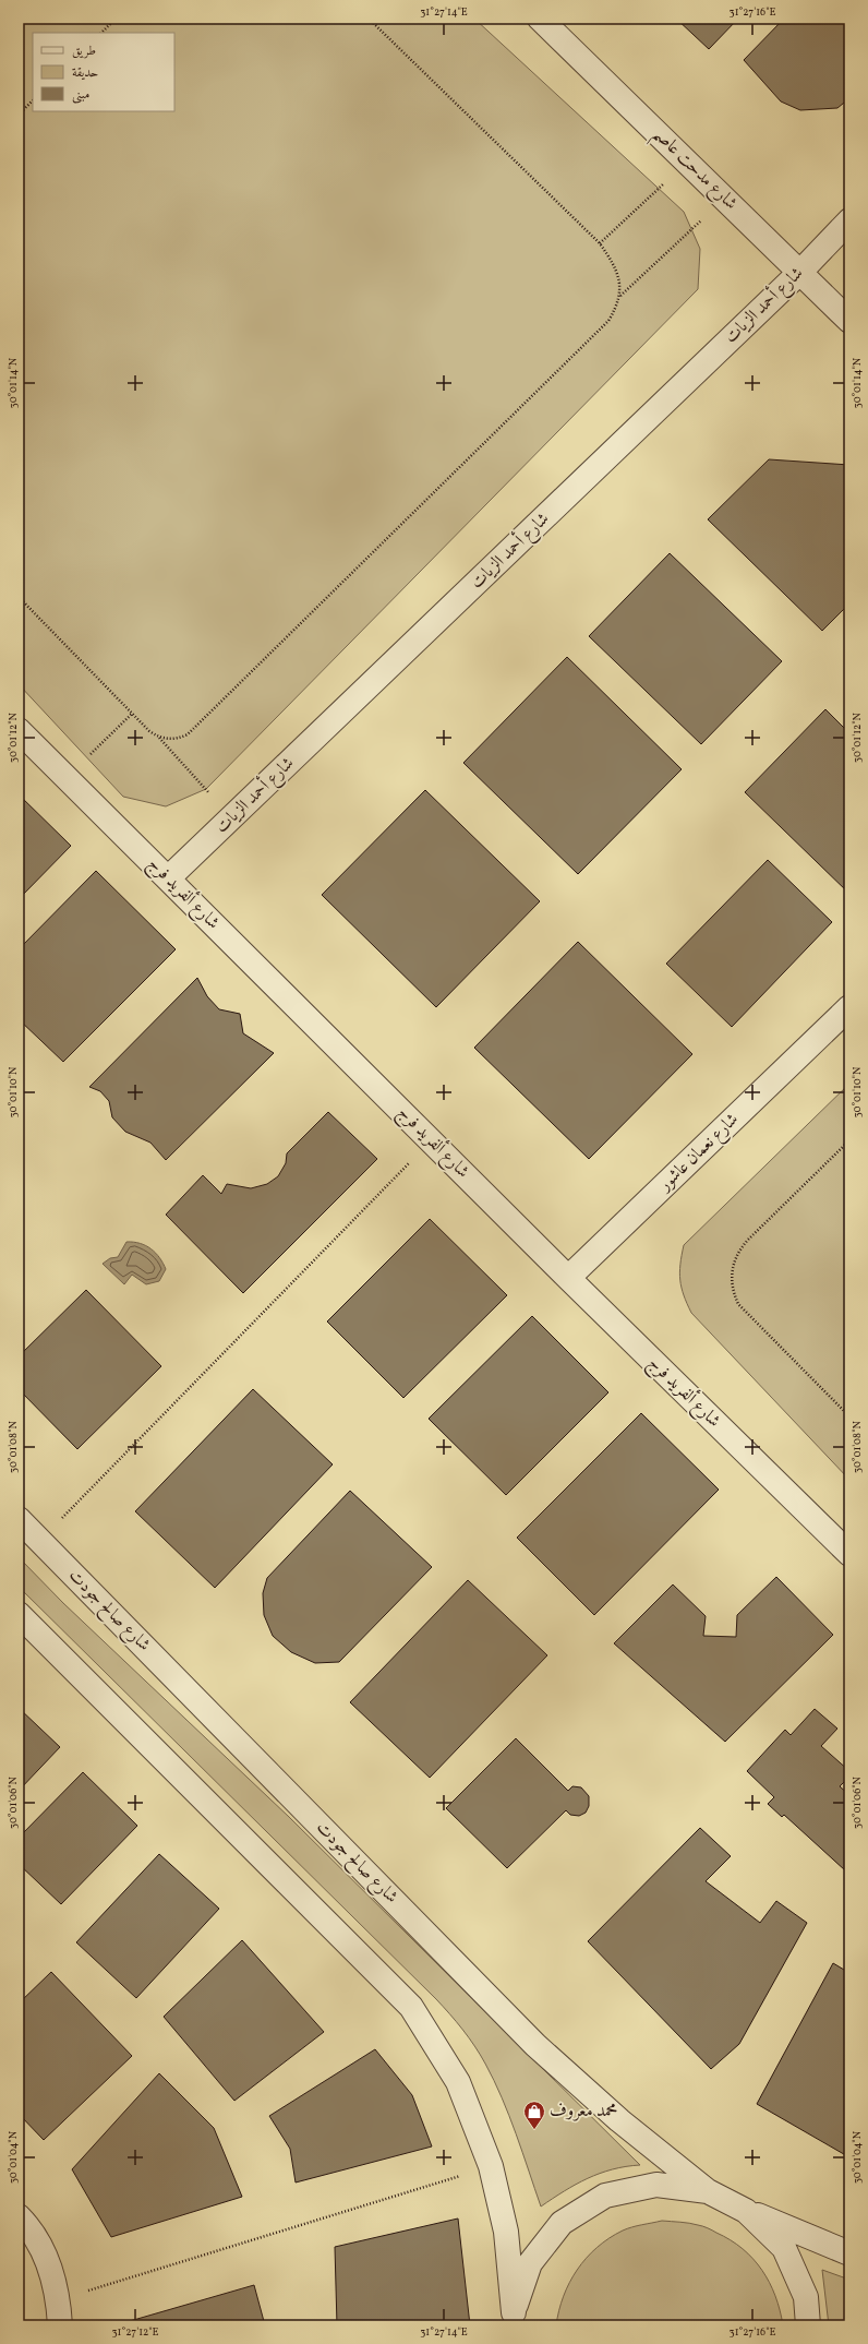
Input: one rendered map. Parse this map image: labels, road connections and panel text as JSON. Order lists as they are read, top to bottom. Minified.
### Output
{"streets":{"street":["شارع مدحت عاصم","شارع أحمد الزيات","شارع ألفريد فرج","شارع نعمان عاشور","شارع صالح جودت"]},"crossings":[["شارع مدحت عاصم","شارع أحمد الزيات"],["شارع أحمد الزيات","شارع ألفريد فرج"],["شارع ألفريد فرج","شارع نعمان عاشور"]],"places":{"shop":["محمد معروف"]},"legend":["طريق","حديقة","مبنى"],"coordinates":["31°27'14\"E","31°27'16\"E","30°01'14\"N","30°01'12\"N","30°01'10\"N","30°01'08\"N","30°01'06\"N","30°01'04\"N","31°27'12\"E"]}
